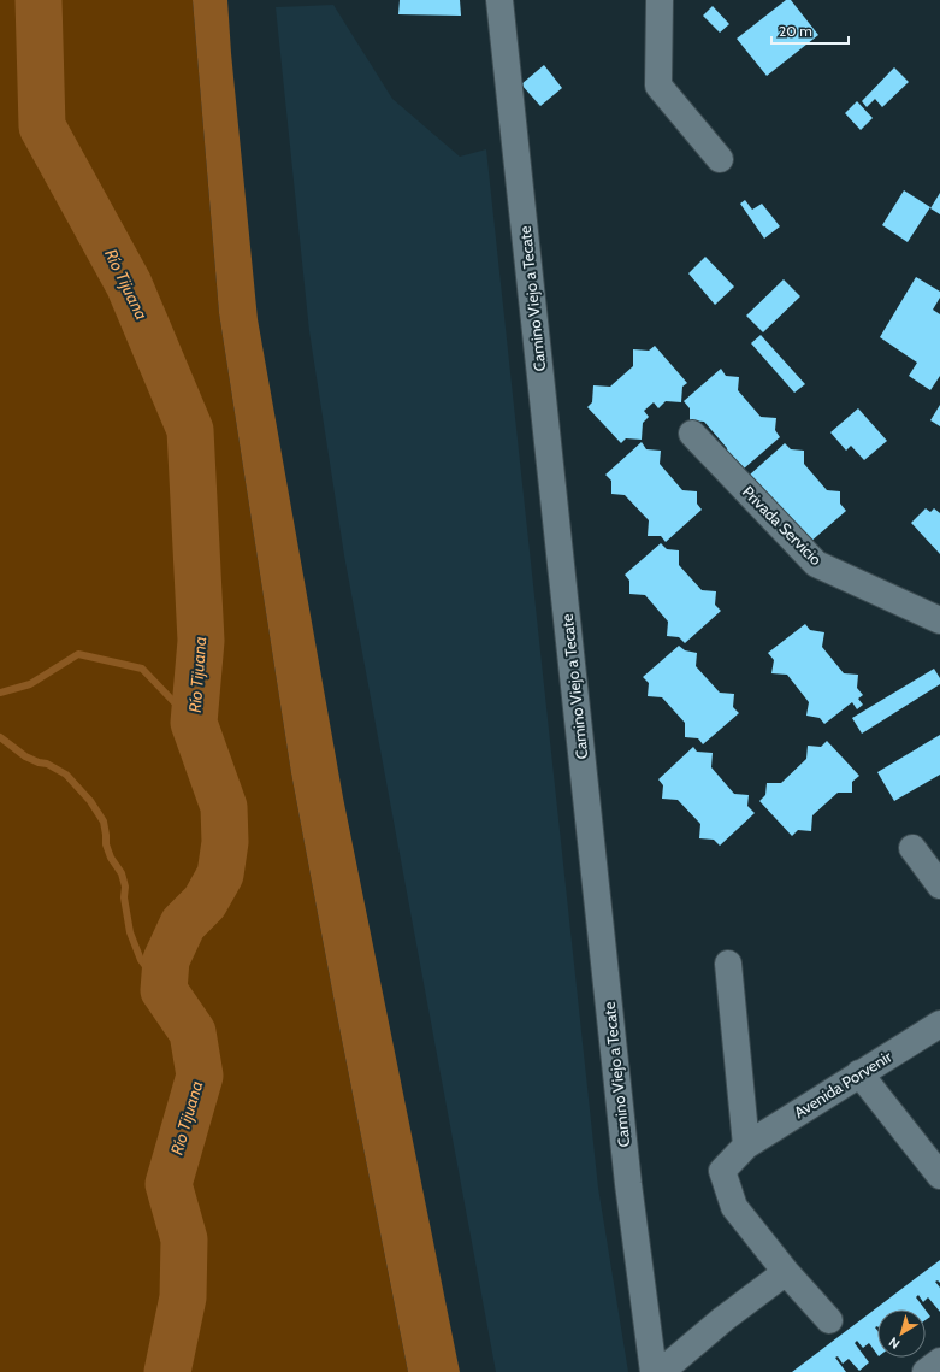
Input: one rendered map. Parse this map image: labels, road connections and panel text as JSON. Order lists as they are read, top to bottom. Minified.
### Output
{"streets":{"street":["Camino Viejo a Tecate","Privada Servicio","Avenida Porvenir"]},"water":["Río Tijuana"],"scale_bar":"20 m","north":"bottom left"}
